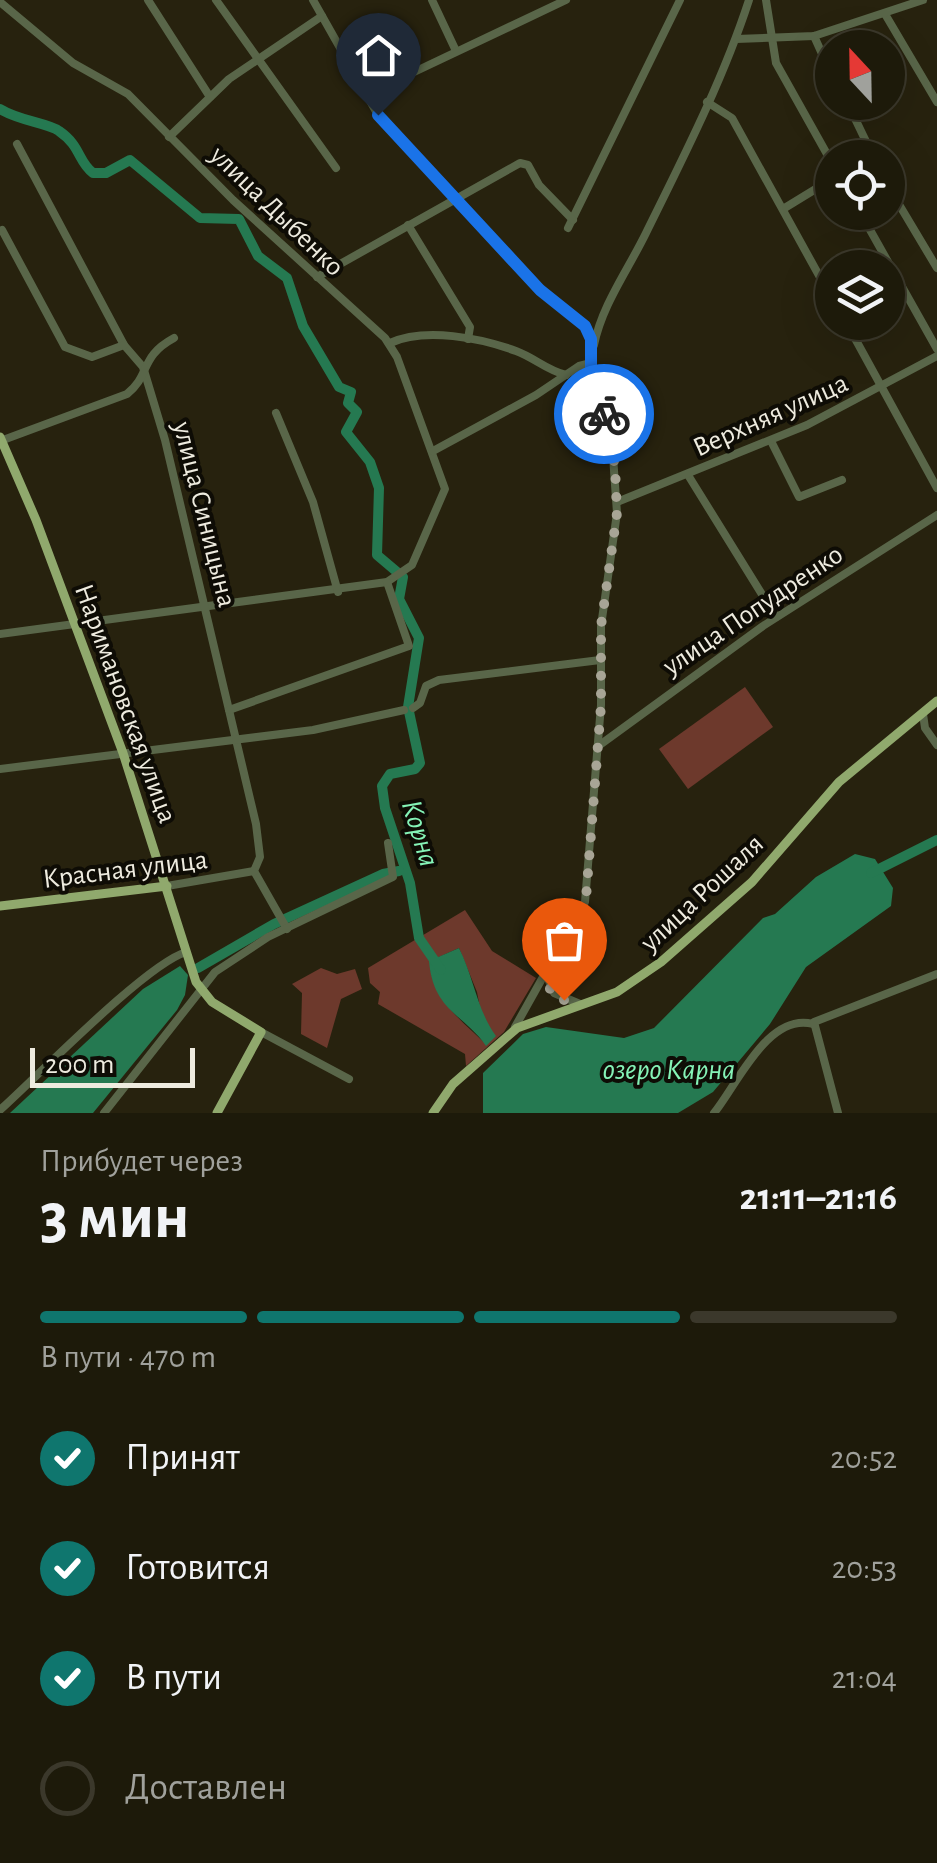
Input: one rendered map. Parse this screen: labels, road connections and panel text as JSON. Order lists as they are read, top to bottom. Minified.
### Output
{"streets":{"main road":["Наримановская улица","Красная улица","улица Рошаля"],"street":["улица Дыбенко","Верхняя улица","улица Синицына","улица Попудренко"]},"crossings":[["улица Синицына","Красная улица"],["Наримановская улица","Красная улица"]],"water":["Корна","озеро Карна"],"scale_bar":"200 m","north":"top","page":{"scale":"200 m","heading":["3 мин","Прибудет через","21:11–21:16"],"bar":"В пути · 470 m","list":[["Принят","20:52"],["Готовится","20:53"],["В пути","21:04"],"Доставлен"]}}
